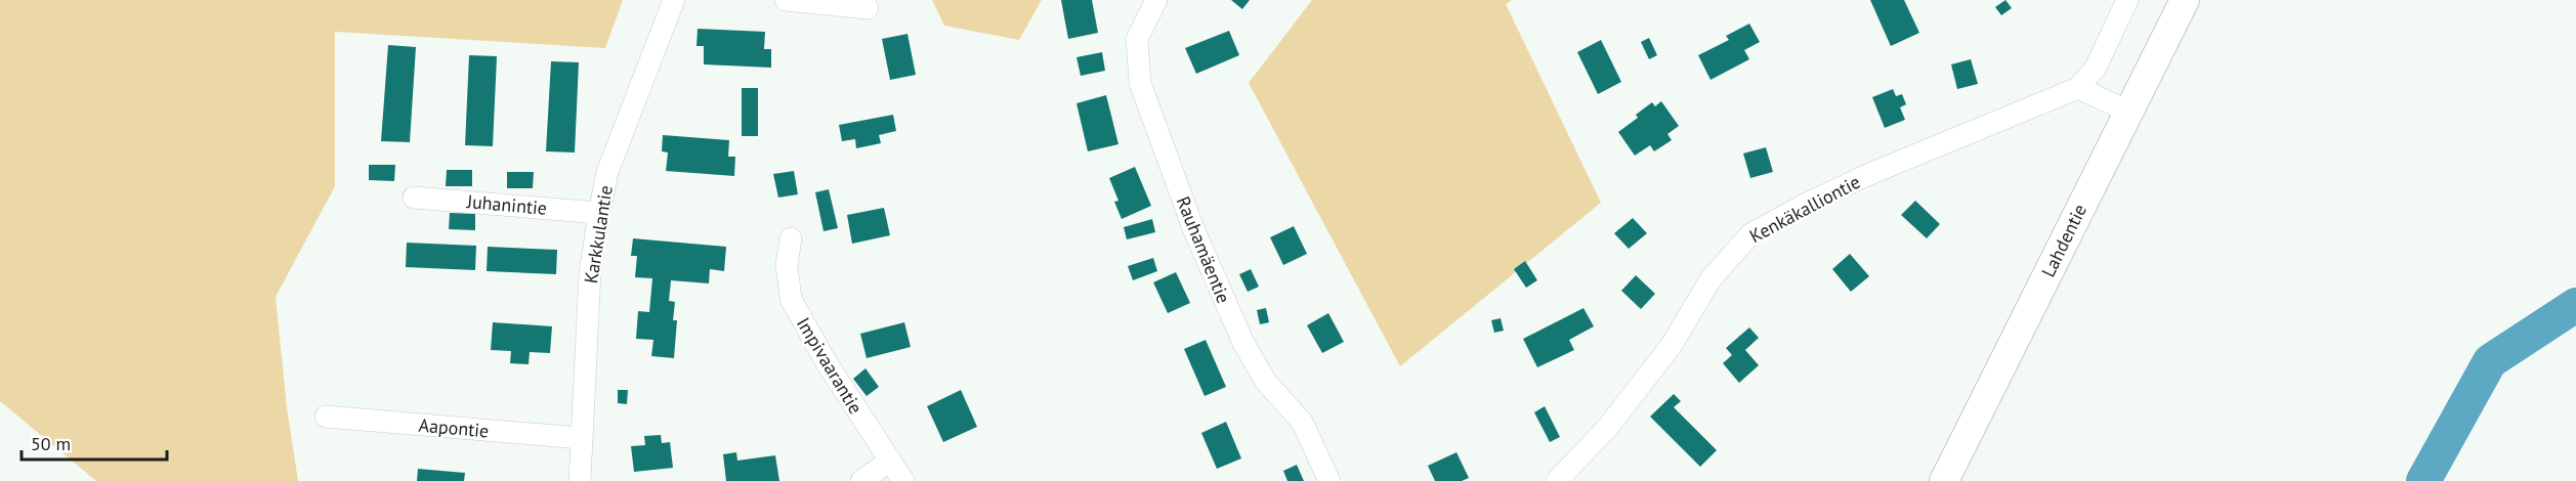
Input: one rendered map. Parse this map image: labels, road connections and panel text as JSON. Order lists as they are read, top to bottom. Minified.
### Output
{"streets":{"main road":["Lahdentie"],"street":["Juhanintie","Kenkäkalliontie","Karkkulantie","Rauhamäentie","Impivaarantie","Aapontie"]},"crossings":[["Juhanintie","Karkkulantie"],["Karkkulantie","Aapontie"]],"scale_bar":"50 m"}
